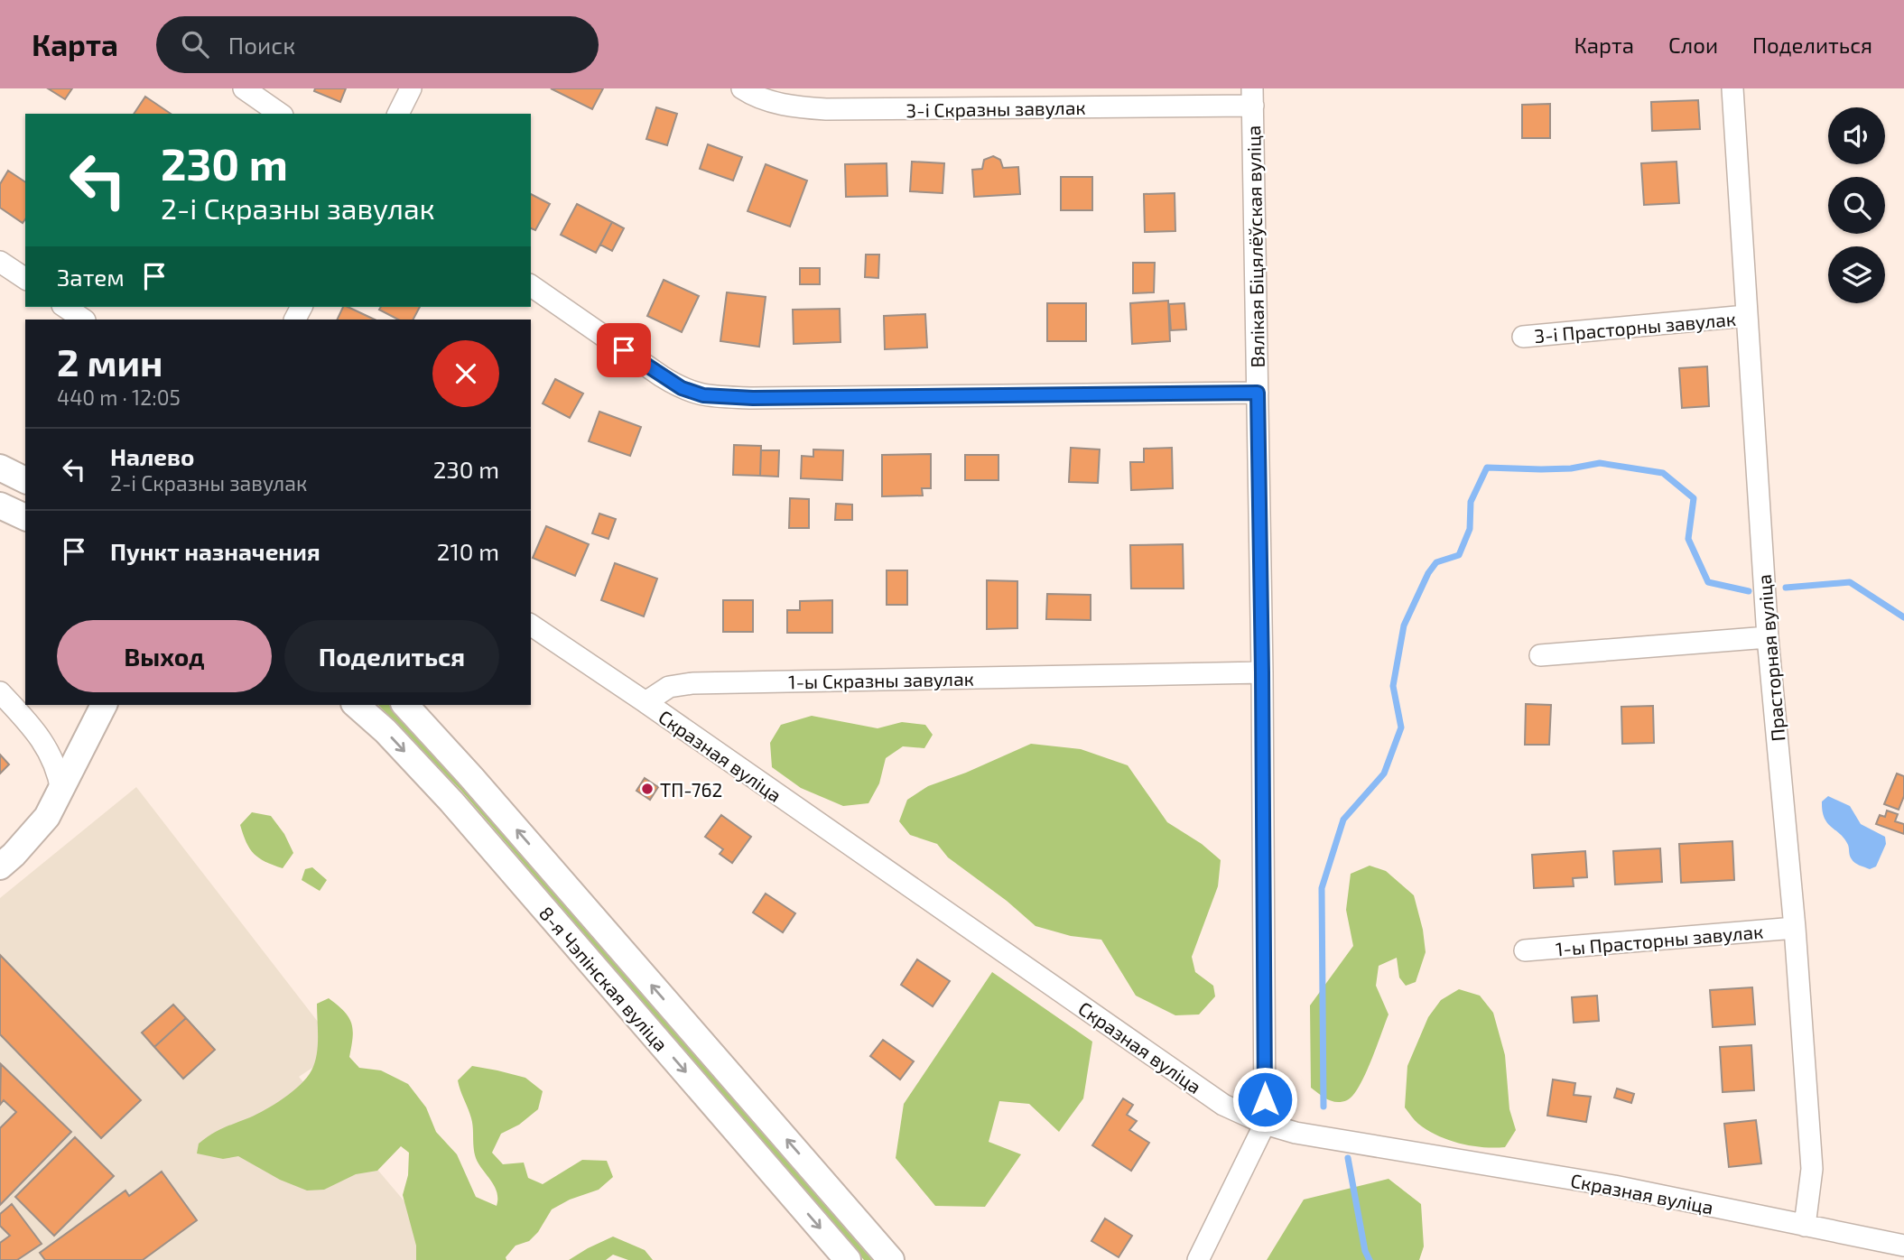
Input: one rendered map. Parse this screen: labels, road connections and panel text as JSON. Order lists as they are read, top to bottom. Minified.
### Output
{"streets":{"main road":["8-я Чэпінская вуліца"],"street":["3-і Скразны завулак","Вялікая Біцялёўская вуліца","3-і Прасторны завулак","Прасторная вуліца","1-ы Скразны завулак","Скразная вуліца","1-ы Прасторны завулак"]},"crossings":[["3-і Скразны завулак","Вялікая Біцялёўская вуліца"],["Вялікая Біцялёўская вуліца","1-ы Скразны завулак"],["Вялікая Біцялёўская вуліца","Скразная вуліца"],["3-і Прасторны завулак","Прасторная вуліца"],["Прасторная вуліца","Скразная вуліца"],["Прасторная вуліца","1-ы Прасторны завулак"],["1-ы Скразны завулак","Скразная вуліца"]],"places":["ТП-762"],"page":{"header":"Карта","search":"Поиск","nav":["Карта","Слои","Поделиться"],"turn":["230 m","2-і Скразны завулак"],"then":"Затем","heading":["2 мин","440 m · 12:05"],"list":[{"name":"Налево","note":"2-і Скразны завулак","value":"230 m"},{"name":"Пункт назначения","value":"210 m"}],"buttons":["Выход","Поделиться"]}}
